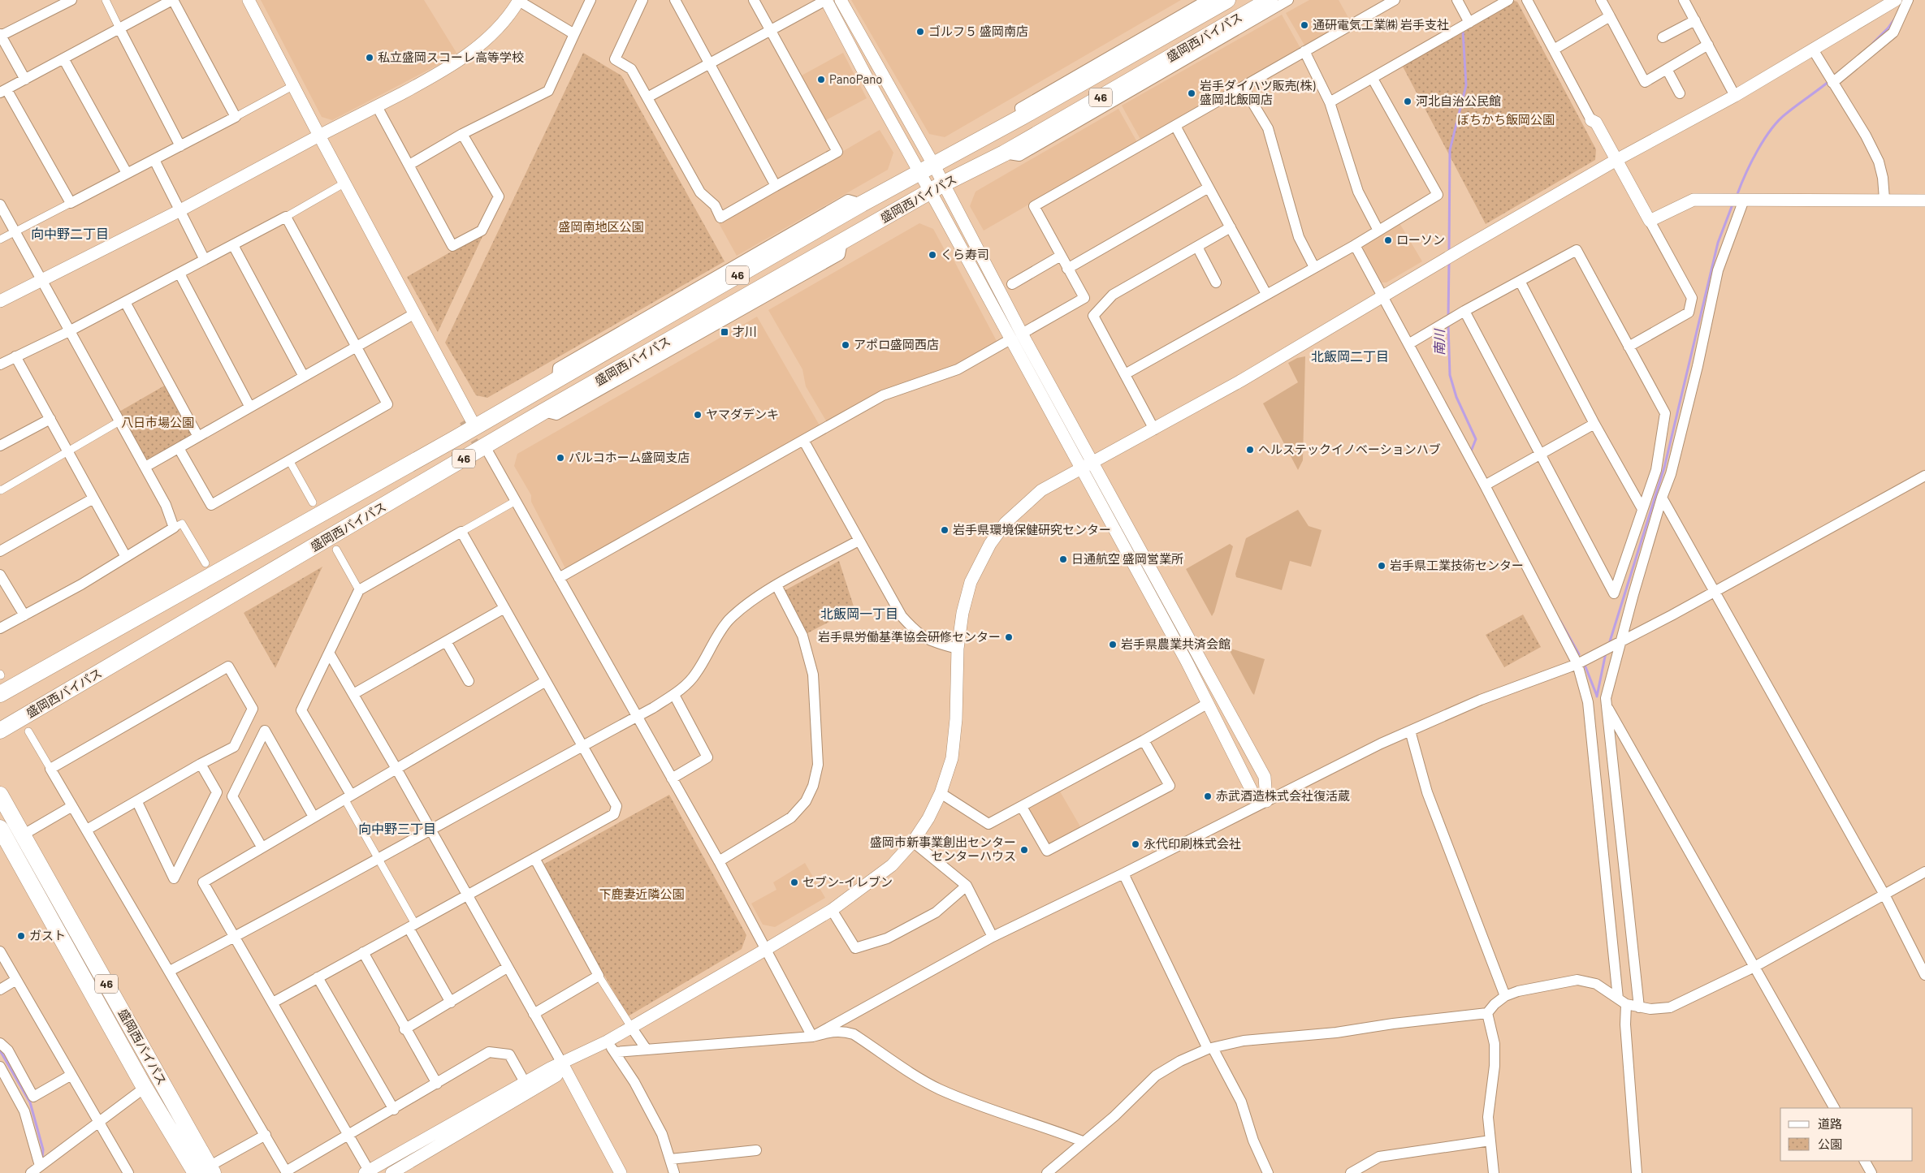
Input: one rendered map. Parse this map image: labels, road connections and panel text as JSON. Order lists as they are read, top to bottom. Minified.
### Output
{"streets":{"highway":["盛岡西バイパス","46"]},"districts":["向中野二丁目","北飯岡二丁目","北飯岡一丁目","向中野三丁目"],"water":["南川"],"parks":["ぼちかち飯岡公園","盛岡南地区公園","八日市場公園","下鹿妻近隣公園"],"places":{"other":["通研電気工業㈱ 岩手支社","ゴルフ５ 盛岡南店","私立盛岡スコーレ高等学校","PanoPano","岩手ダイハツ販売(株) 盛岡北飯岡店","河北自治公民館","ローソン","くら寿司","アポロ盛岡西店","ヤマダデンキ","ヘルステックイノベーションハブ","パルコホーム盛岡支店","岩手県環境保健研究センター","日通航空 盛岡営業所","岩手県工業技術センター","岩手県労働基準協会研修センター","岩手県農業共済会館","赤武酒造株式会社復活蔵","永代印刷株式会社","盛岡市新事業創出センター センターハウス","セブン-イレブン","ガスト"],"transit":["才川"]},"legend":["道路","公園"]}
